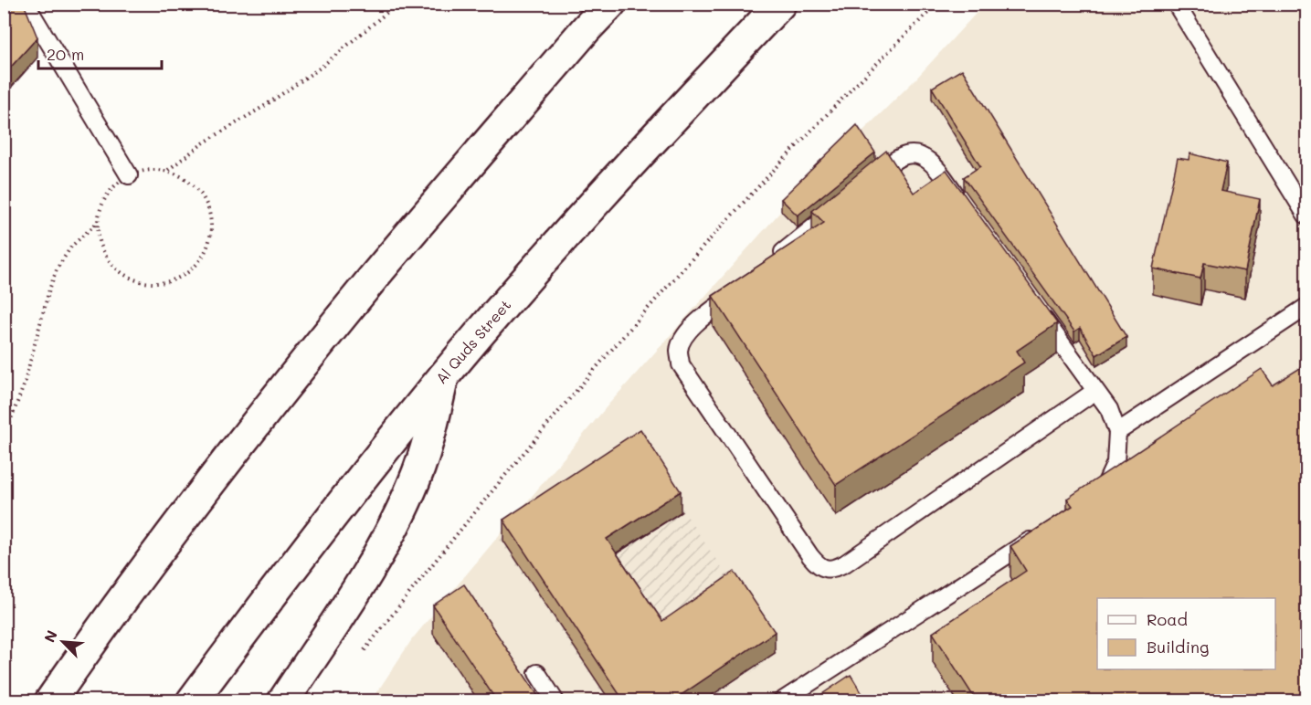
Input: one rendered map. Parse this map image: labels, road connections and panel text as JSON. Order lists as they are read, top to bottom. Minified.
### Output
{"streets":{"main road":["Al Quds Street"]},"legend":["Road","Building"],"scale_bar":"20 m","north":"top left"}
